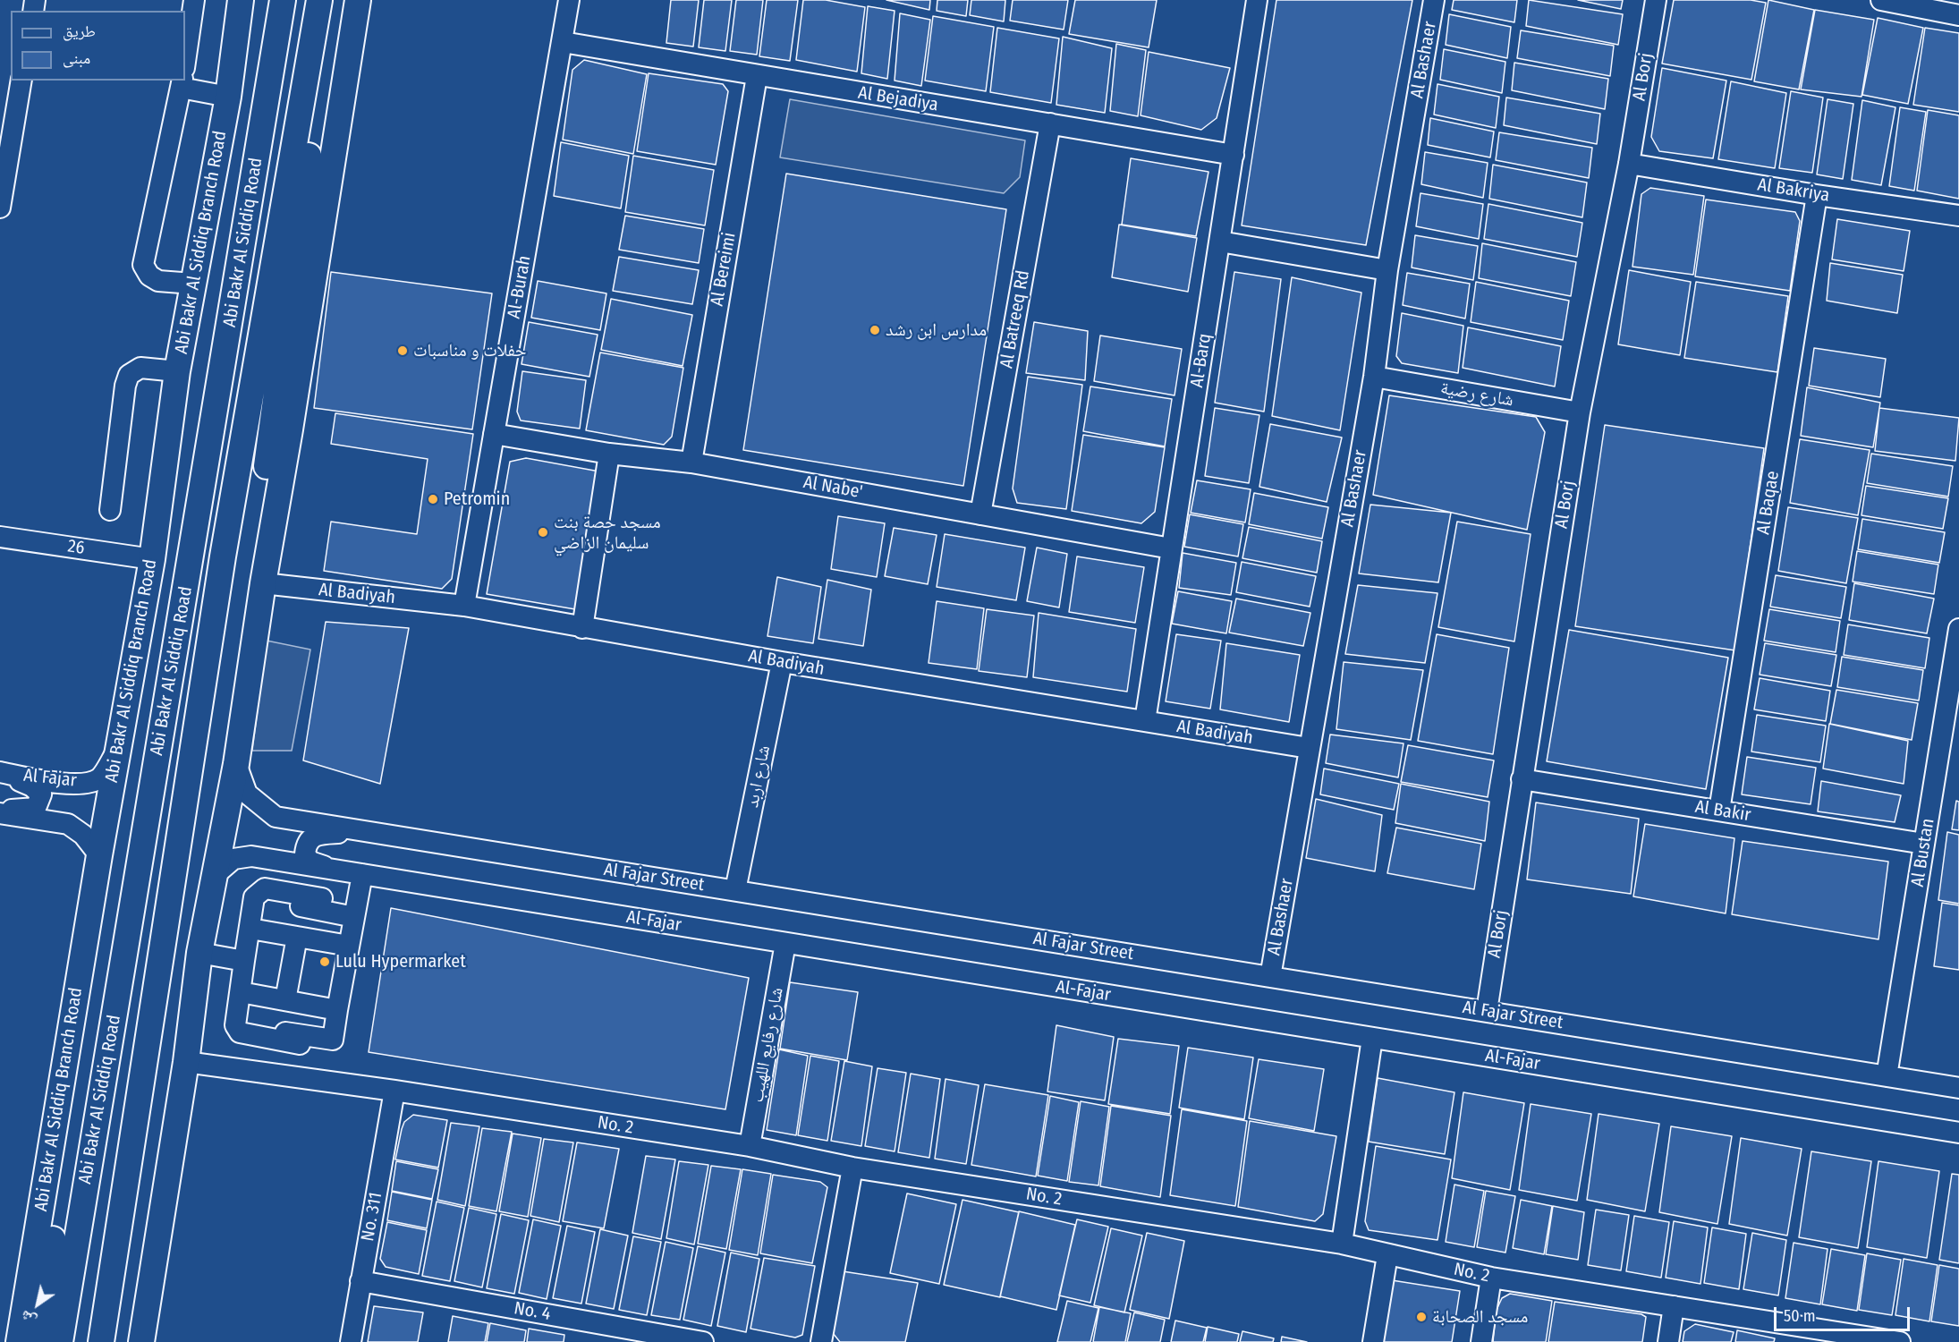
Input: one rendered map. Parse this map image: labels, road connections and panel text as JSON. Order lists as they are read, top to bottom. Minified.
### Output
{"streets":{"main road":["Abi Bakr Al Siddiq Branch Road","Abi Bakr Al Siddiq Road"],"street":["Al Bashaer","Al Borj","Al Bejadiya","Al Bakriya","Al Bereimi","Al-Burah","Al Batreeq Rd","Al-Barq","شارع رضية","Al Nabe'","Al Baqae","26","Al Badiyah","شارع اربد","Al Fajar","Al Bakir","Al Bustan","Al Fajar Street","Al-Fajar","شارع رفايع اللهيب","No. 2","No. 311","No. 4"]},"crossings":[["Al Bashaer","شارع رضية"],["Al Bashaer","Al Badiyah"],["Al Bashaer","Al Fajar Street"],["Al Borj","Al Bakriya"],["Al Borj","شارع رضية"],["Al Borj","Al Bakir"],["Al Borj","Al Fajar Street"],["Al Bejadiya","Al Bereimi"],["Al Bejadiya","Al-Burah"],["Al Bejadiya","Al Batreeq Rd"],["Al Bejadiya","Al-Barq"],["Al Bakriya","Al Baqae"],["Abi Bakr Al Siddiq Branch Road","26"],["Abi Bakr Al Siddiq Branch Road","Al Fajar"],["Al Bereimi","Al Nabe'"],["Al-Burah","Al Nabe'"],["Al-Burah","Al Badiyah"],["Al Batreeq Rd","Al Nabe'"],["Al-Barq","Al Nabe'"],["Al-Barq","Al Badiyah"],["Al Baqae","Al Bakir"],["Al Badiyah","شارع اربد"],["شارع اربد","Al Fajar Street"],["Al Bakir","Al Bustan"],["Al Bustan","Al Fajar Street"],["Al-Fajar","شارع رفايع اللهيب"],["شارع رفايع اللهيب","No. 2"],["No. 2","No. 311"],["No. 311","No. 4"]],"places":["مدارس ابن رشد","حفلات و مناسبات","Petromin","مسجد حصة بنت سليمان الزاضي","Lulu Hypermarket","مسجد الصحابة"],"legend":["طريق","مبنى"],"scale_bar":"50 m","north":"bottom left"}
